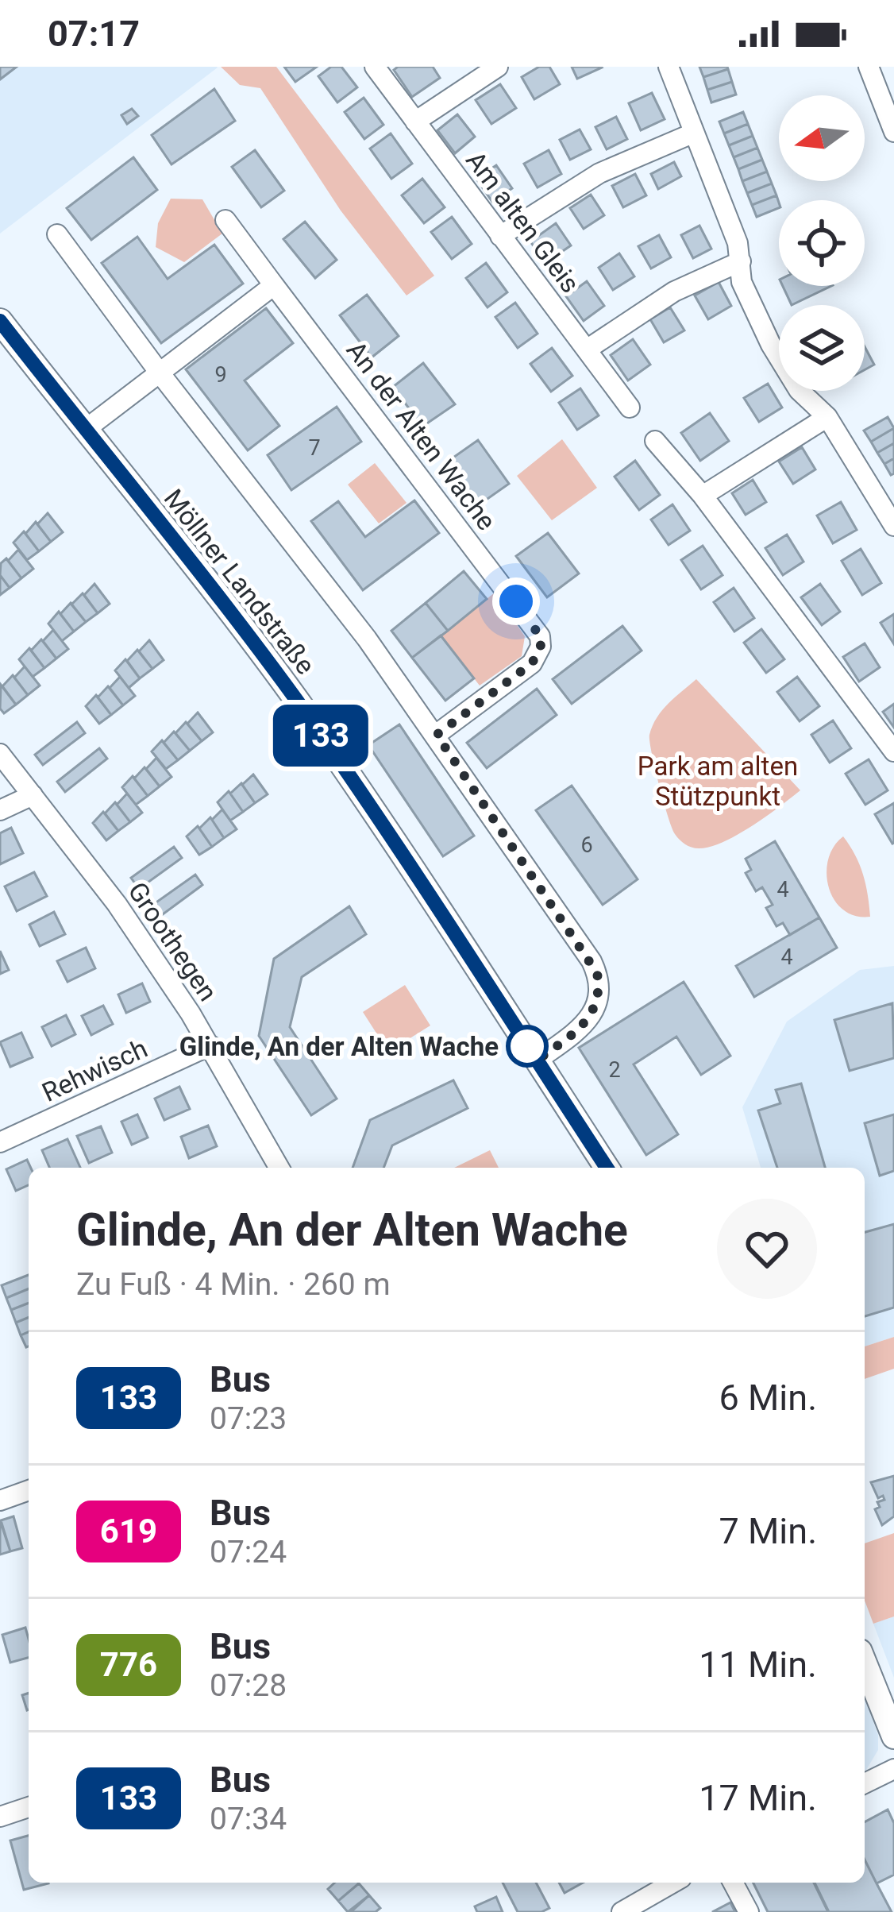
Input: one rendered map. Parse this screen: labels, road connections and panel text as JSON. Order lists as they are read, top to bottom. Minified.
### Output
{"streets":{"main road":["Möllner Landstraße"],"street":["Am alten Gleis","An der Alten Wache","Groothegen","Rehwisch"]},"crossings":[["Groothegen","Rehwisch"]],"parks":["Park am alten Stützpunkt"],"places":["Glinde, An der Alten Wache"],"lines":["bus line 133"],"house_numbers":["9","7","6","4","4","2"],"north":"left","page":{"status":"07:17","on_map":"133","heading":["Glinde, An der Alten Wache","Zu Fuß · 4 Min. · 260 m"],"list":[{"mark":"133","name":"Bus","note":"07:23","value":"6 Min."},{"mark":"619","name":"Bus","note":"07:24","value":"7 Min."},{"mark":"776","name":"Bus","note":"07:28","value":"11 Min."},{"mark":"133","name":"Bus","note":"07:34","value":"17 Min."}]}}
